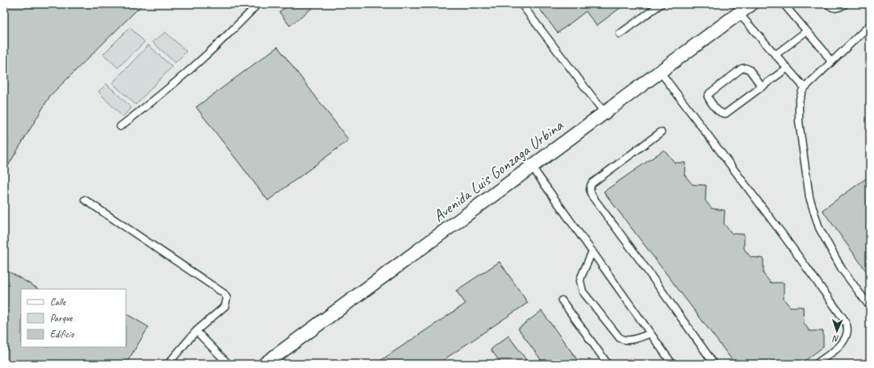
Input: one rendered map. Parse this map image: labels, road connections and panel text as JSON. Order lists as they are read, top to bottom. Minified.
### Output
{"streets":{"street":["Avenida Luis Gonzaga Urbina"]},"legend":["Calle","Parque","Edificio"],"north":"bottom"}
